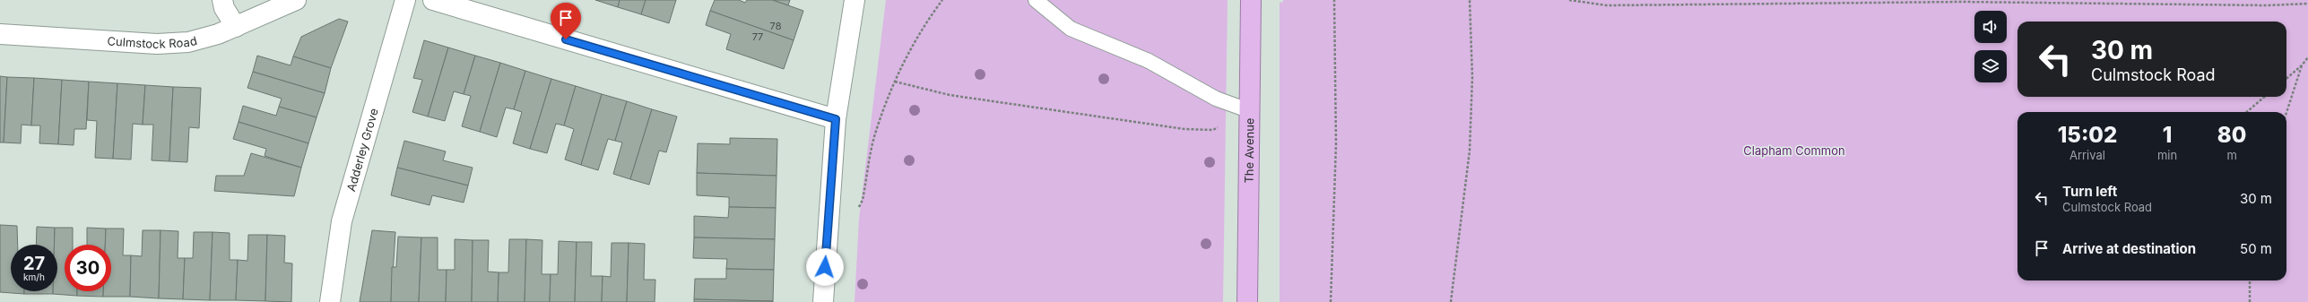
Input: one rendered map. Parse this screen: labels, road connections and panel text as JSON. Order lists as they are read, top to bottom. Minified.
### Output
{"streets":{"highway":["The Avenue"],"street":["Culmstock Road","Adderley Grove"]},"parks":["Clapham Common"],"house_numbers":["78","77"],"page":{"turn":["30 m","Culmstock Road"],"eta":["15:02","Arrival","1","min","80","m"],"list":[{"name":"Turn left","note":"Culmstock Road","value":"30 m"},{"name":"Arrive at destination","value":"50 m"}],"speed":"27 km/h","limit":"30"}}
